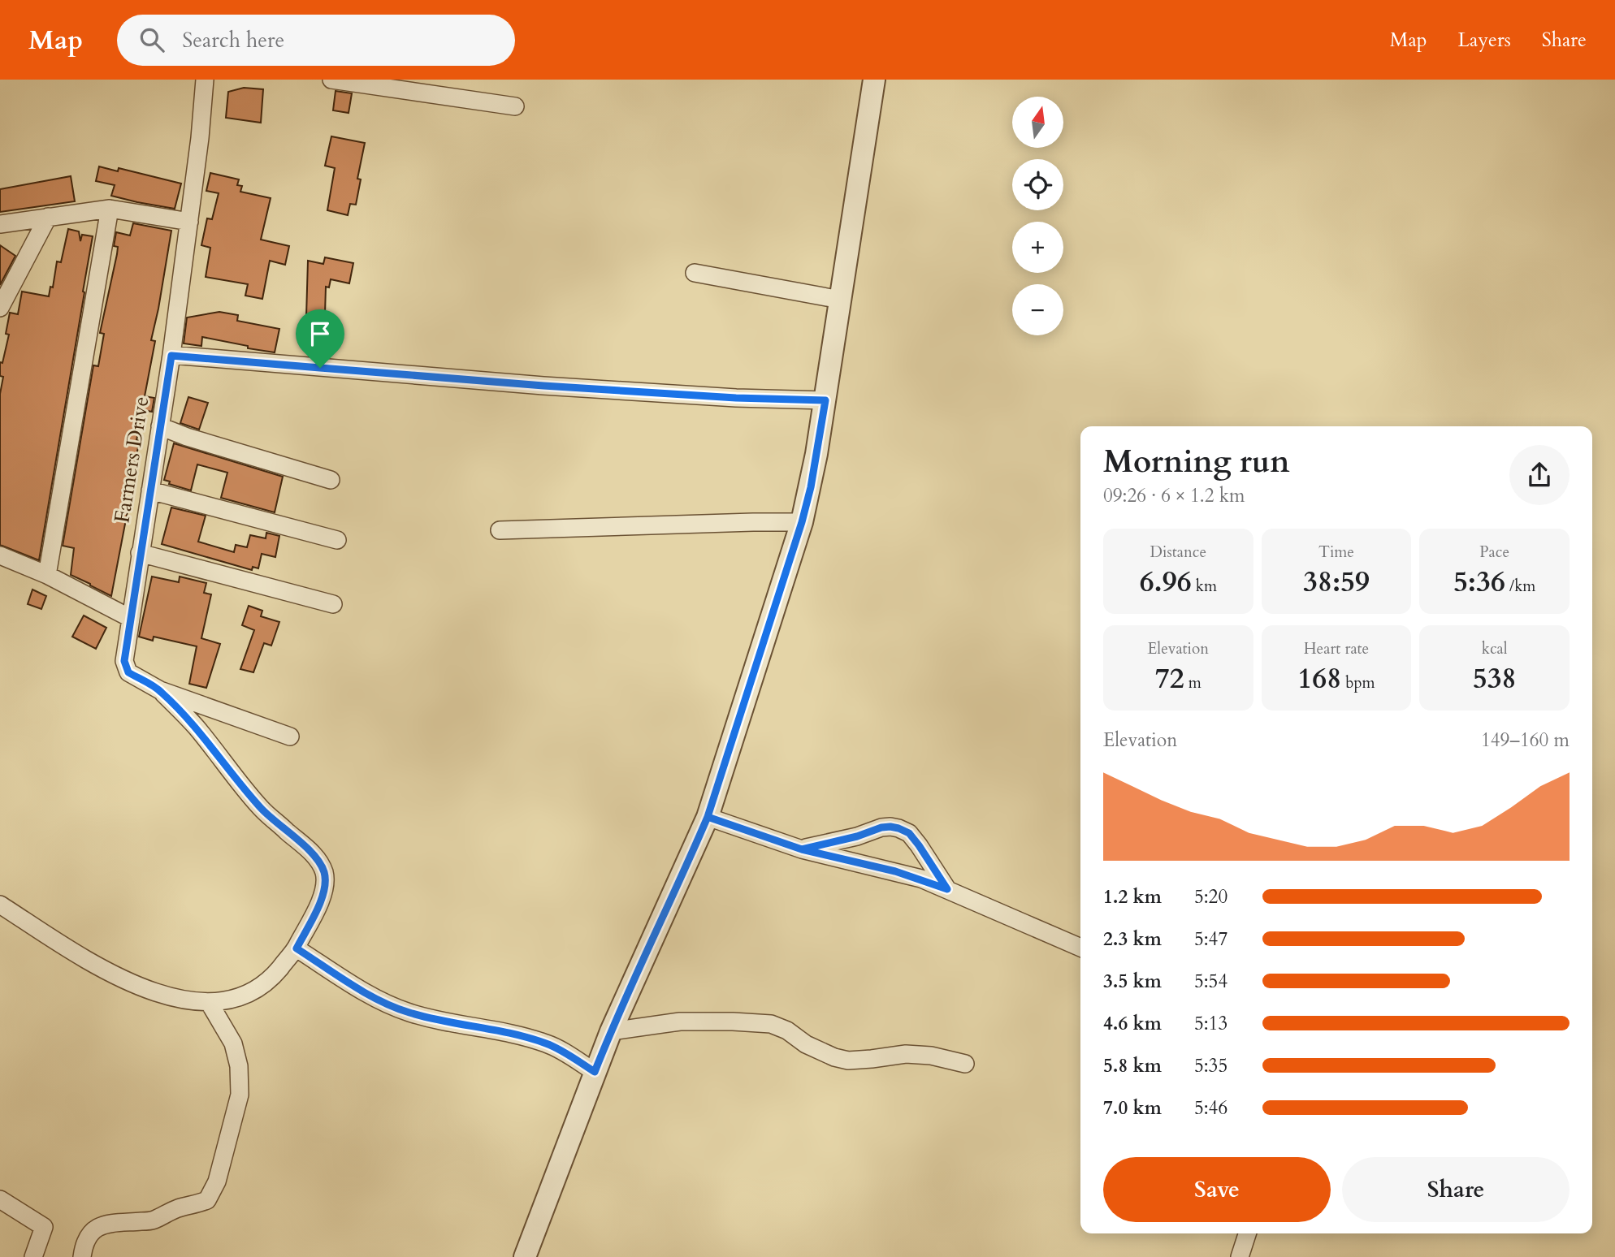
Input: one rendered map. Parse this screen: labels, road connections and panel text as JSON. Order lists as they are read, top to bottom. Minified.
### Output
{"streets":{"street":["Farmers Drive"]},"north":"top","page":{"header":"Map","search":"Search here","nav":["Map","Layers","Share"],"map_buttons":["+","−"],"heading":["Morning run","09:26 · 6 × 1.2 km"],"stats":[["Distance","6.96 km"],["Time","38:59"],["Pace","5:36 /km"],["Elevation","72 m"],["Heart rate","168 bpm"],["kcal","538"]],"chart":["Elevation","149–160 m"],"list":[{"name":"1.2 km","note":"5:20"},{"name":"2.3 km","note":"5:47"},{"name":"3.5 km","note":"5:54"},{"name":"4.6 km","note":"5:13"},{"name":"5.8 km","note":"5:35"},{"name":"7.0 km","note":"5:46"}],"buttons":["Save","Share"]}}
